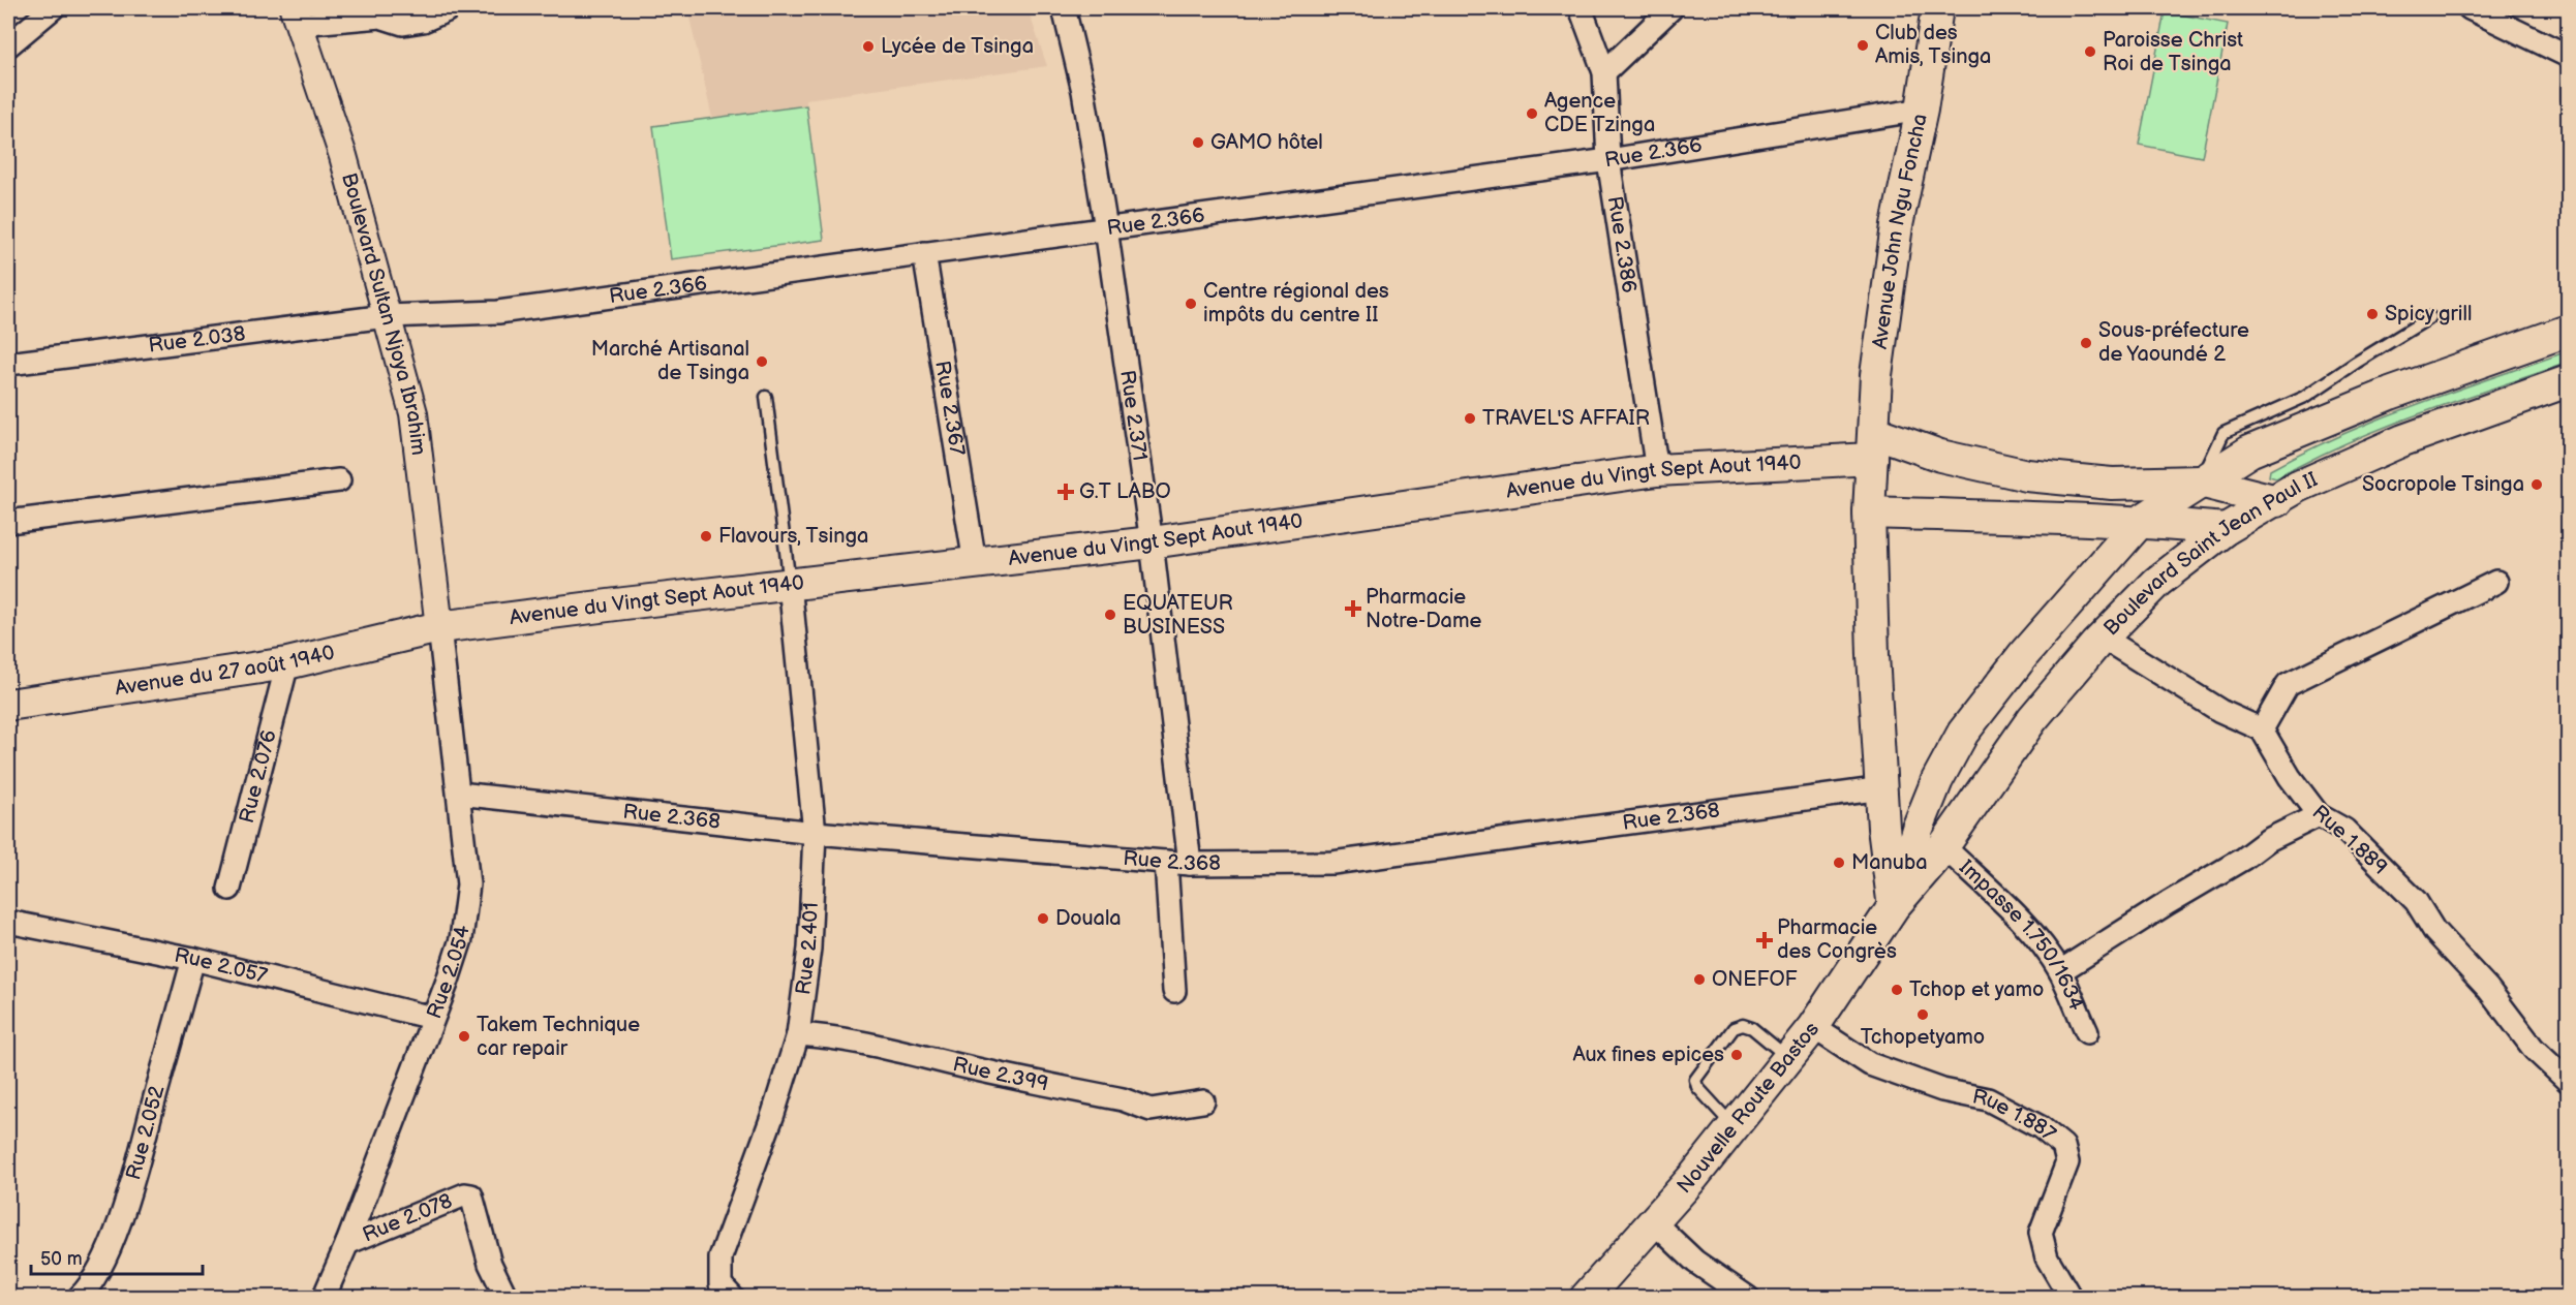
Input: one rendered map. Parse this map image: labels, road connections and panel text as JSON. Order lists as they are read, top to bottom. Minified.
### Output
{"streets":{"main road":["Avenue John Ngu Foncha","Avenue du Vingt Sept Aout 1940","Boulevard Saint Jean Paul II","Avenue du 27 août 1940","Nouvelle Route Bastos"],"street":["Rue 2.366","Rue 2.386","Boulevard Sultan Njoya Ibrahim","Rue 2.038","Rue 2.367","Rue 2.371","Rue 2.076","Rue 2.368","Rue 1.889","Impasse 1.750/1634","Rue 2.401","Rue 2.057","Rue 2.054","Rue 2.399","Rue 1.887","Rue 2.052","Rue 2.078"]},"crossings":[["Rue 2.366","Avenue John Ngu Foncha"],["Rue 2.366","Rue 2.386"],["Rue 2.366","Boulevard Sultan Njoya Ibrahim"],["Rue 2.366","Rue 2.038"],["Rue 2.366","Rue 2.367"],["Rue 2.366","Rue 2.371"],["Avenue John Ngu Foncha","Avenue du Vingt Sept Aout 1940"],["Avenue John Ngu Foncha","Boulevard Saint Jean Paul II"],["Avenue John Ngu Foncha","Rue 2.368"],["Avenue John Ngu Foncha","Nouvelle Route Bastos"],["Rue 2.386","Avenue du Vingt Sept Aout 1940"],["Boulevard Sultan Njoya Ibrahim","Rue 2.038"],["Boulevard Sultan Njoya Ibrahim","Avenue du Vingt Sept Aout 1940"],["Boulevard Sultan Njoya Ibrahim","Avenue du 27 août 1940"],["Boulevard Sultan Njoya Ibrahim","Rue 2.054"],["Rue 2.367","Avenue du Vingt Sept Aout 1940"],["Rue 2.371","Avenue du Vingt Sept Aout 1940"],["Rue 2.371","Rue 2.368"],["Avenue du Vingt Sept Aout 1940","Avenue du 27 août 1940"],["Avenue du Vingt Sept Aout 1940","Rue 2.401"],["Avenue du Vingt Sept Aout 1940","Rue 2.054"],["Boulevard Saint Jean Paul II","Impasse 1.750/1634"],["Boulevard Saint Jean Paul II","Nouvelle Route Bastos"],["Avenue du 27 août 1940","Rue 2.076"],["Avenue du 27 août 1940","Rue 2.054"],["Rue 2.368","Rue 2.401"],["Rue 2.368","Rue 2.054"],["Rue 2.401","Rue 2.399"],["Rue 2.057","Rue 2.054"],["Rue 2.057","Rue 2.052"],["Rue 2.054","Rue 2.078"],["Nouvelle Route Bastos","Rue 1.887"]],"places":{"other":["Club des Amis, Tsinga","Lycée de Tsinga","Paroisse Christ Roi de Tsinga","Agence CDE Tzinga","GAMO hôtel","Centre régional des impôts du centre II","Spicy grill","Sous-préfecture de Yaoundé 2","Marché Artisanal de Tsinga","TRAVEL'S AFFAIR","Socropole Tsinga","Flavours, Tsinga","EQUATEUR BUSINESS","Manuba","Douala","ONEFOF","Tchop et yamo","Tchopetyamo","Takem Technique car repair","Aux fines epices"],"health":["G.T LABO","Pharmacie Notre-Dame","Pharmacie des Congrès"]},"scale_bar":"50 m"}
